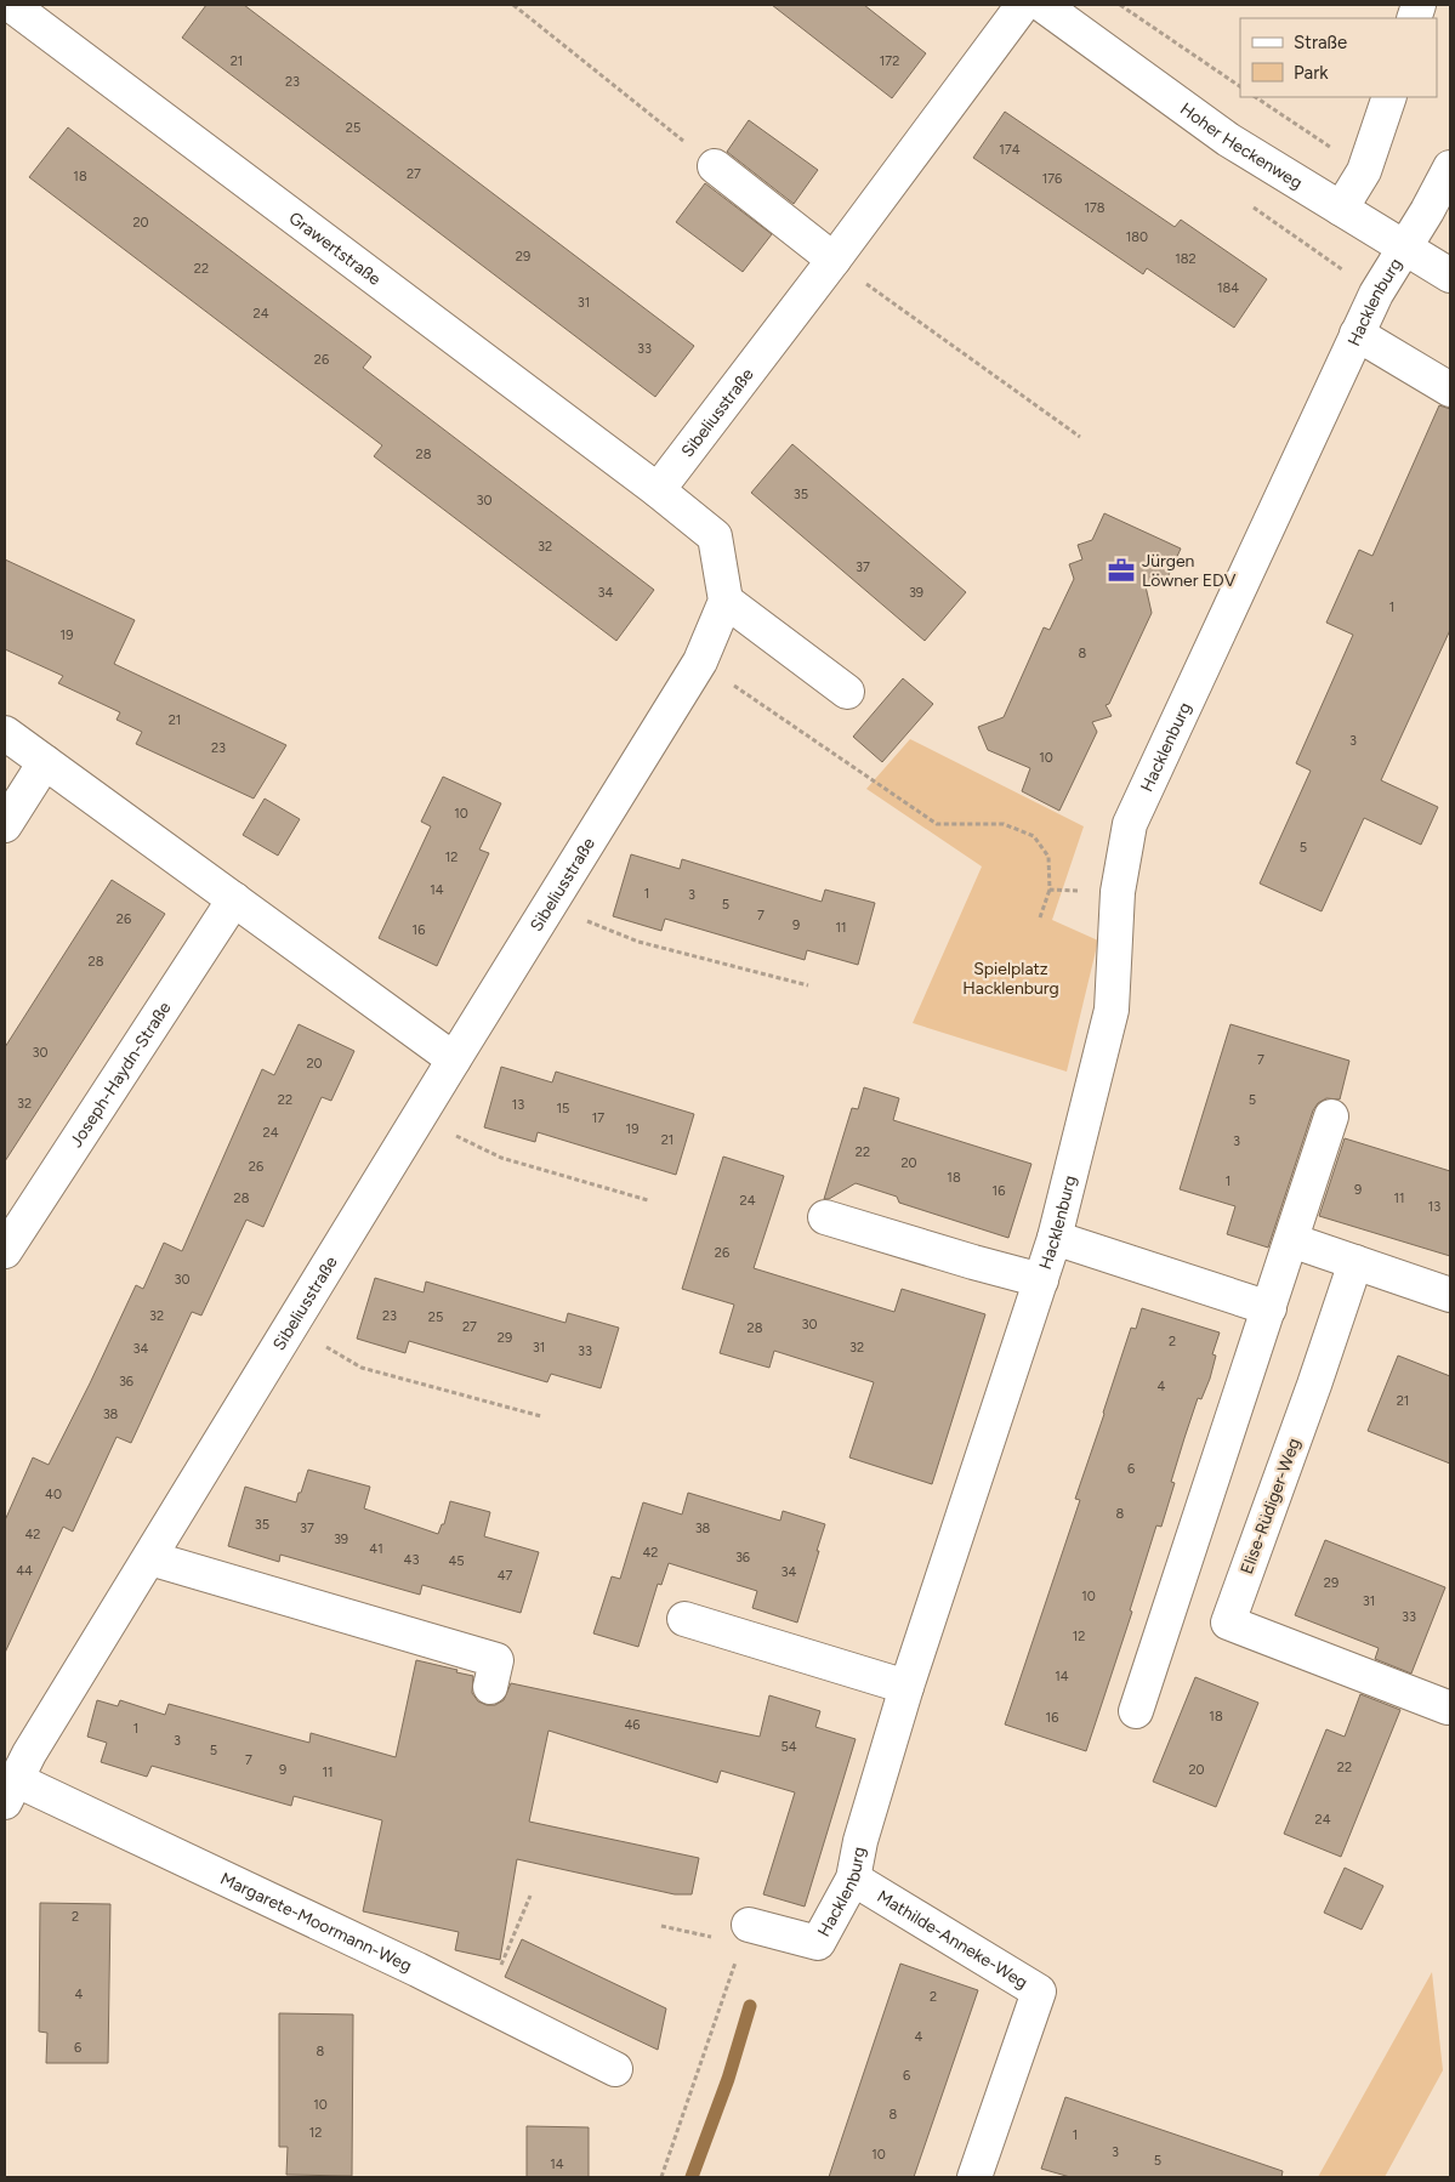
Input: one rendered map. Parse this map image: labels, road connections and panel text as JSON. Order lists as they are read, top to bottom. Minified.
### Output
{"streets":{"street":["Hoher Heckenweg","Grawertstraße","Hacklenburg","Sibeliusstraße","Joseph-Haydn-Straße","Elise-Rüdiger-Weg","Margarete-Moormann-Weg","Mathilde-Anneke-Weg"]},"crossings":[["Hoher Heckenweg","Hacklenburg"],["Grawertstraße","Sibeliusstraße"],["Hacklenburg","Mathilde-Anneke-Weg"],["Sibeliusstraße","Margarete-Moormann-Weg"]],"parks":["Spielplatz Hacklenburg"],"places":{"office":["Jürgen Löwner EDV"]},"house_numbers":["21","172","23","25","174","27","18","176","178","20","180","29","182","22","184","31","24","33","26","28","35","30","32","37","34","39","1","19","8","21","3","23","10","10","5","12","14","1","3","5","7","26","9","11","16","28","30","7","20","22","5","32","13","15","17","19","24","21","3","22","20","26","18","1","9","16","28","11","24","13","26","30","32","23","25","30","27","28","29","2","31","32","34","33","36","4","21","38","6","40","8","35","37","38","42","39","41","42","36","43","45","44","34","47","29","10","31","33","12","14","18","16","46","1","3","54","5","7","22","9","20","11","24","2","4","2","4","6","8","6","10","8","12","1","3","10","5","14"],"legend":["Straße","Park"]}
